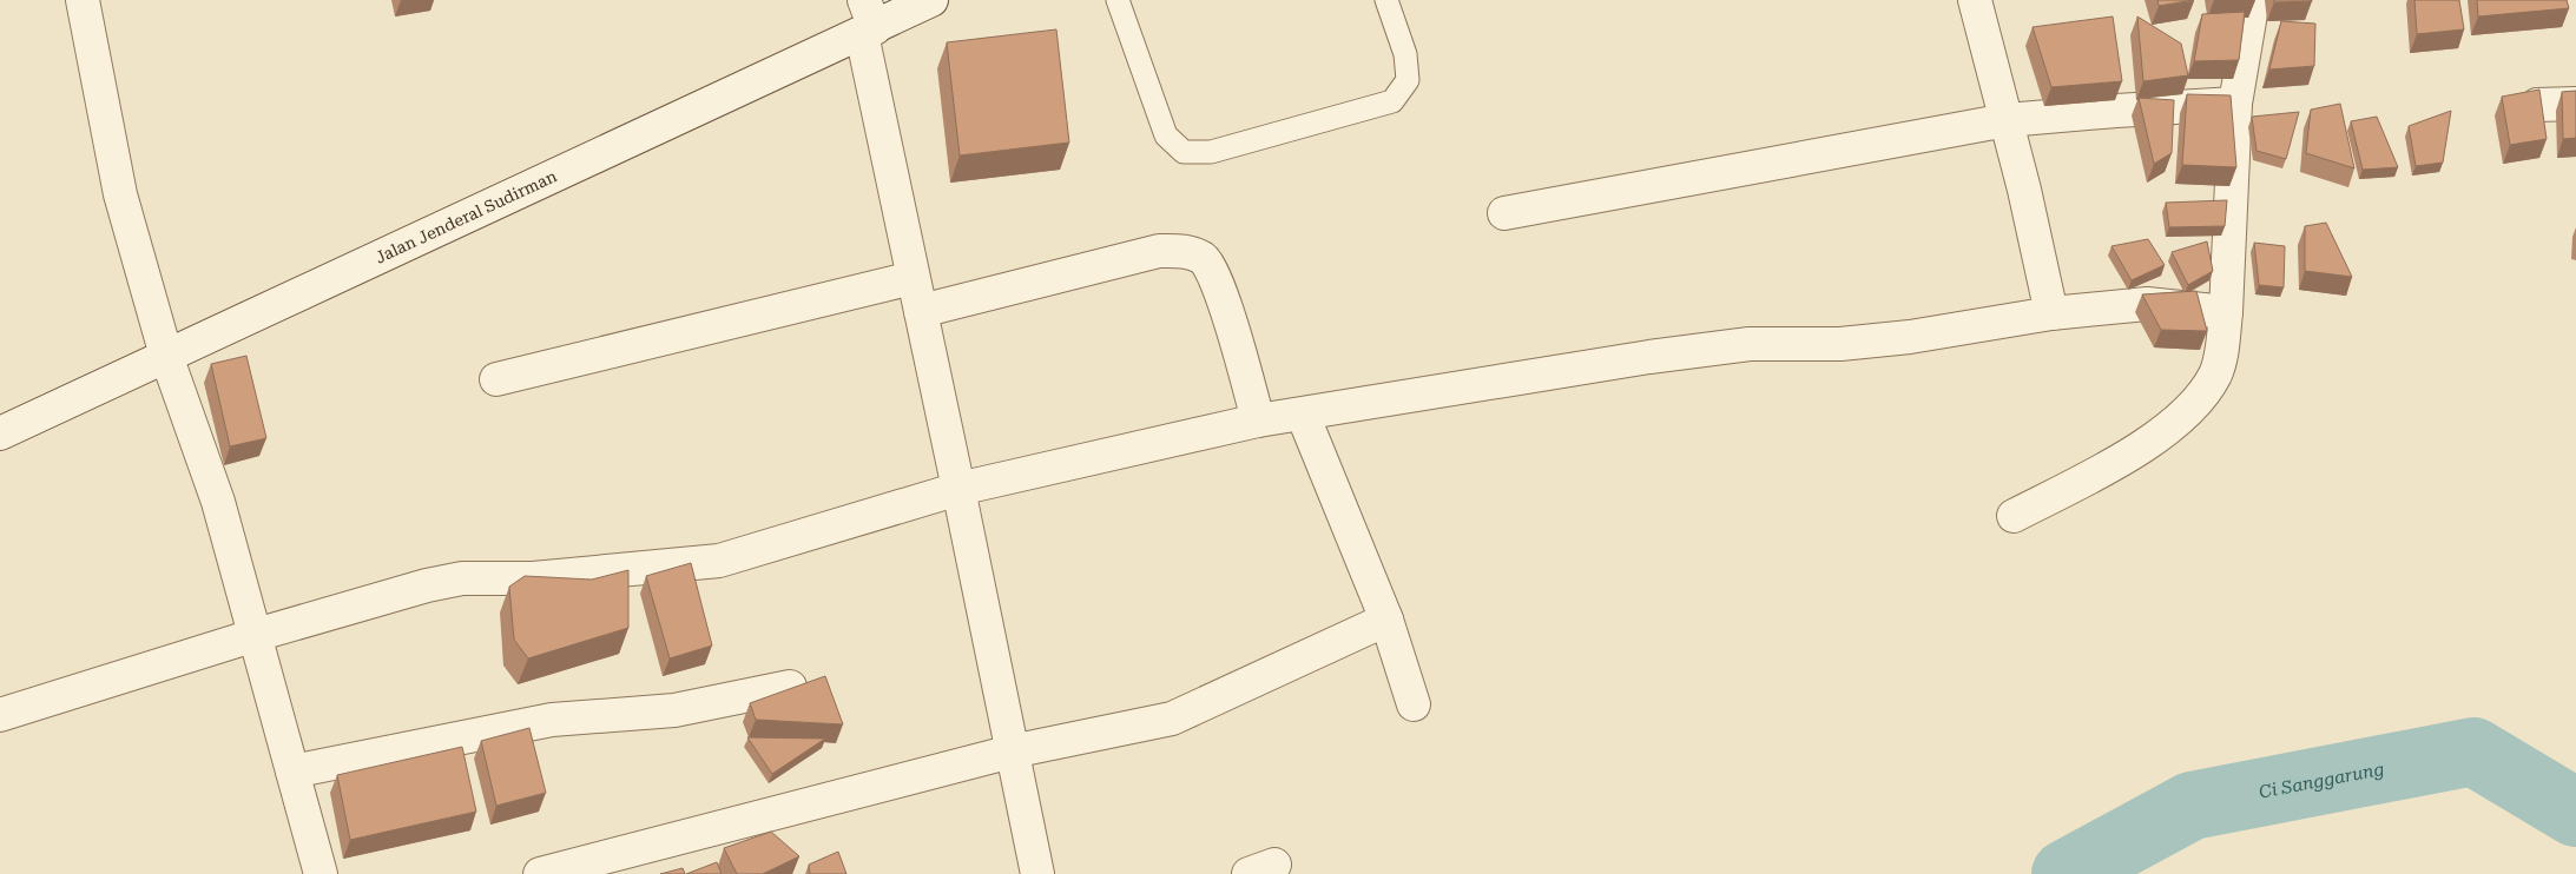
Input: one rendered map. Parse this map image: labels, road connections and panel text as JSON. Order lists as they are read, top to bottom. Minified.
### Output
{"streets":{"street":["Jalan Jenderal Sudirman"]},"water":["Ci Sanggarung"]}
